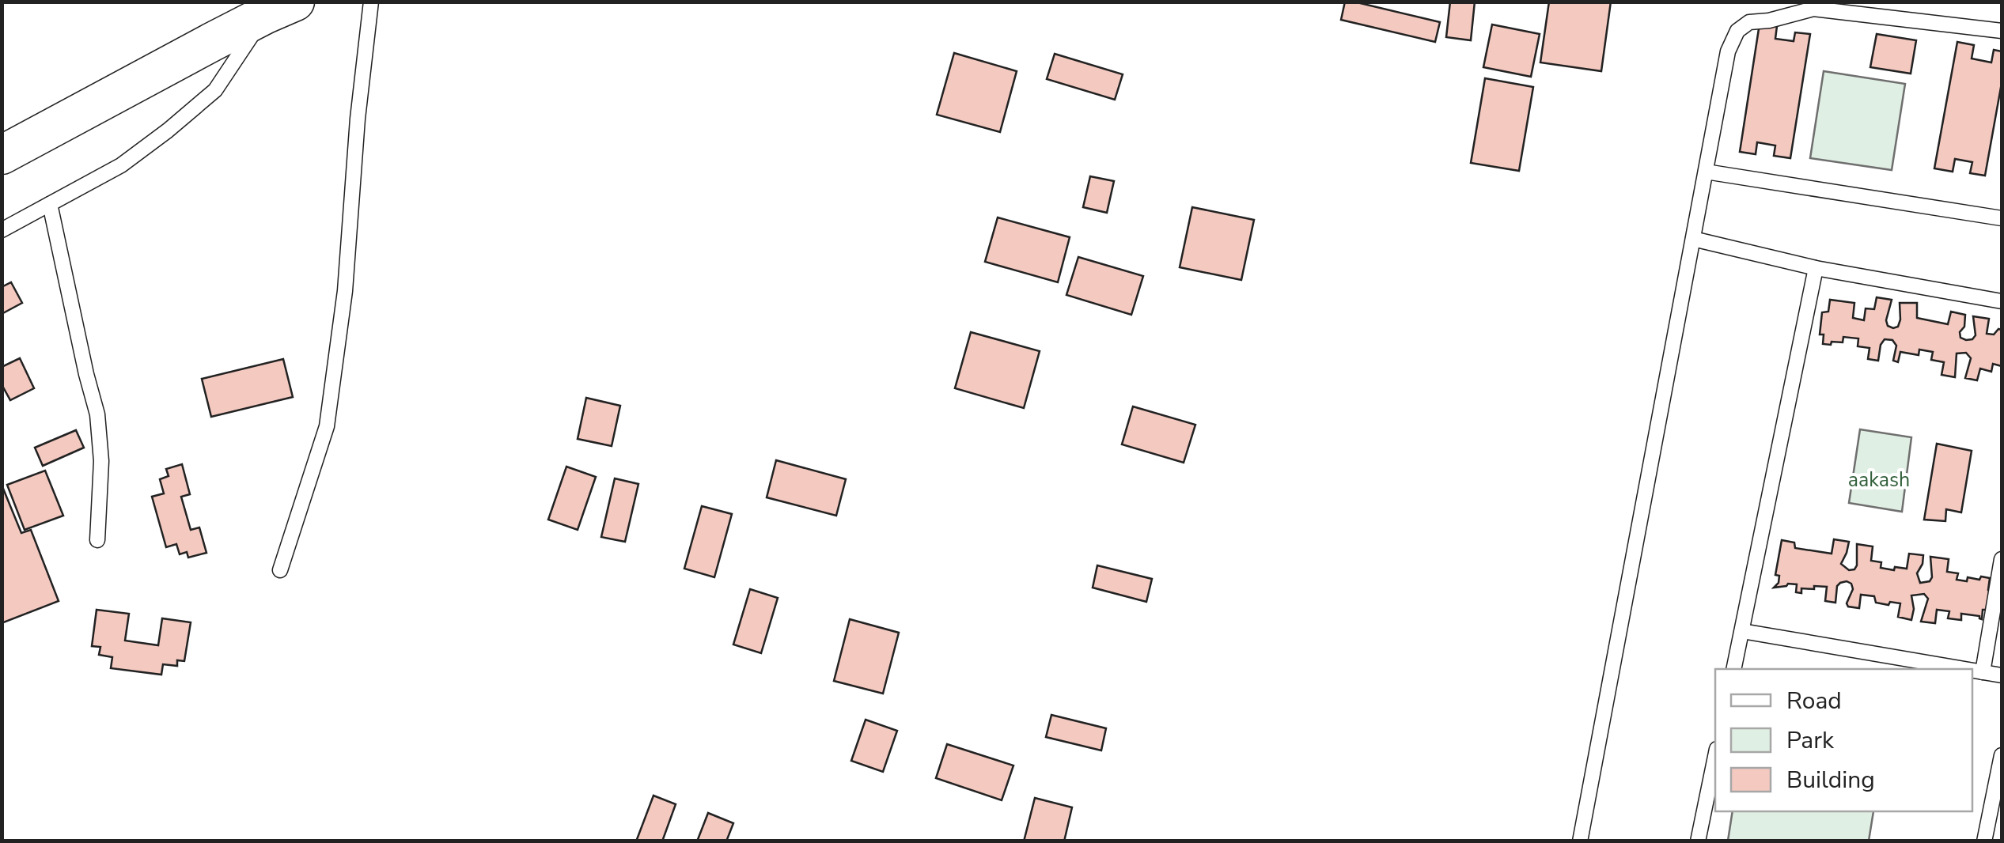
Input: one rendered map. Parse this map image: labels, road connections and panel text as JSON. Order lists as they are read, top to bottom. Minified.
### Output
{"parks":["aakash"],"legend":["Road","Park","Building"]}
